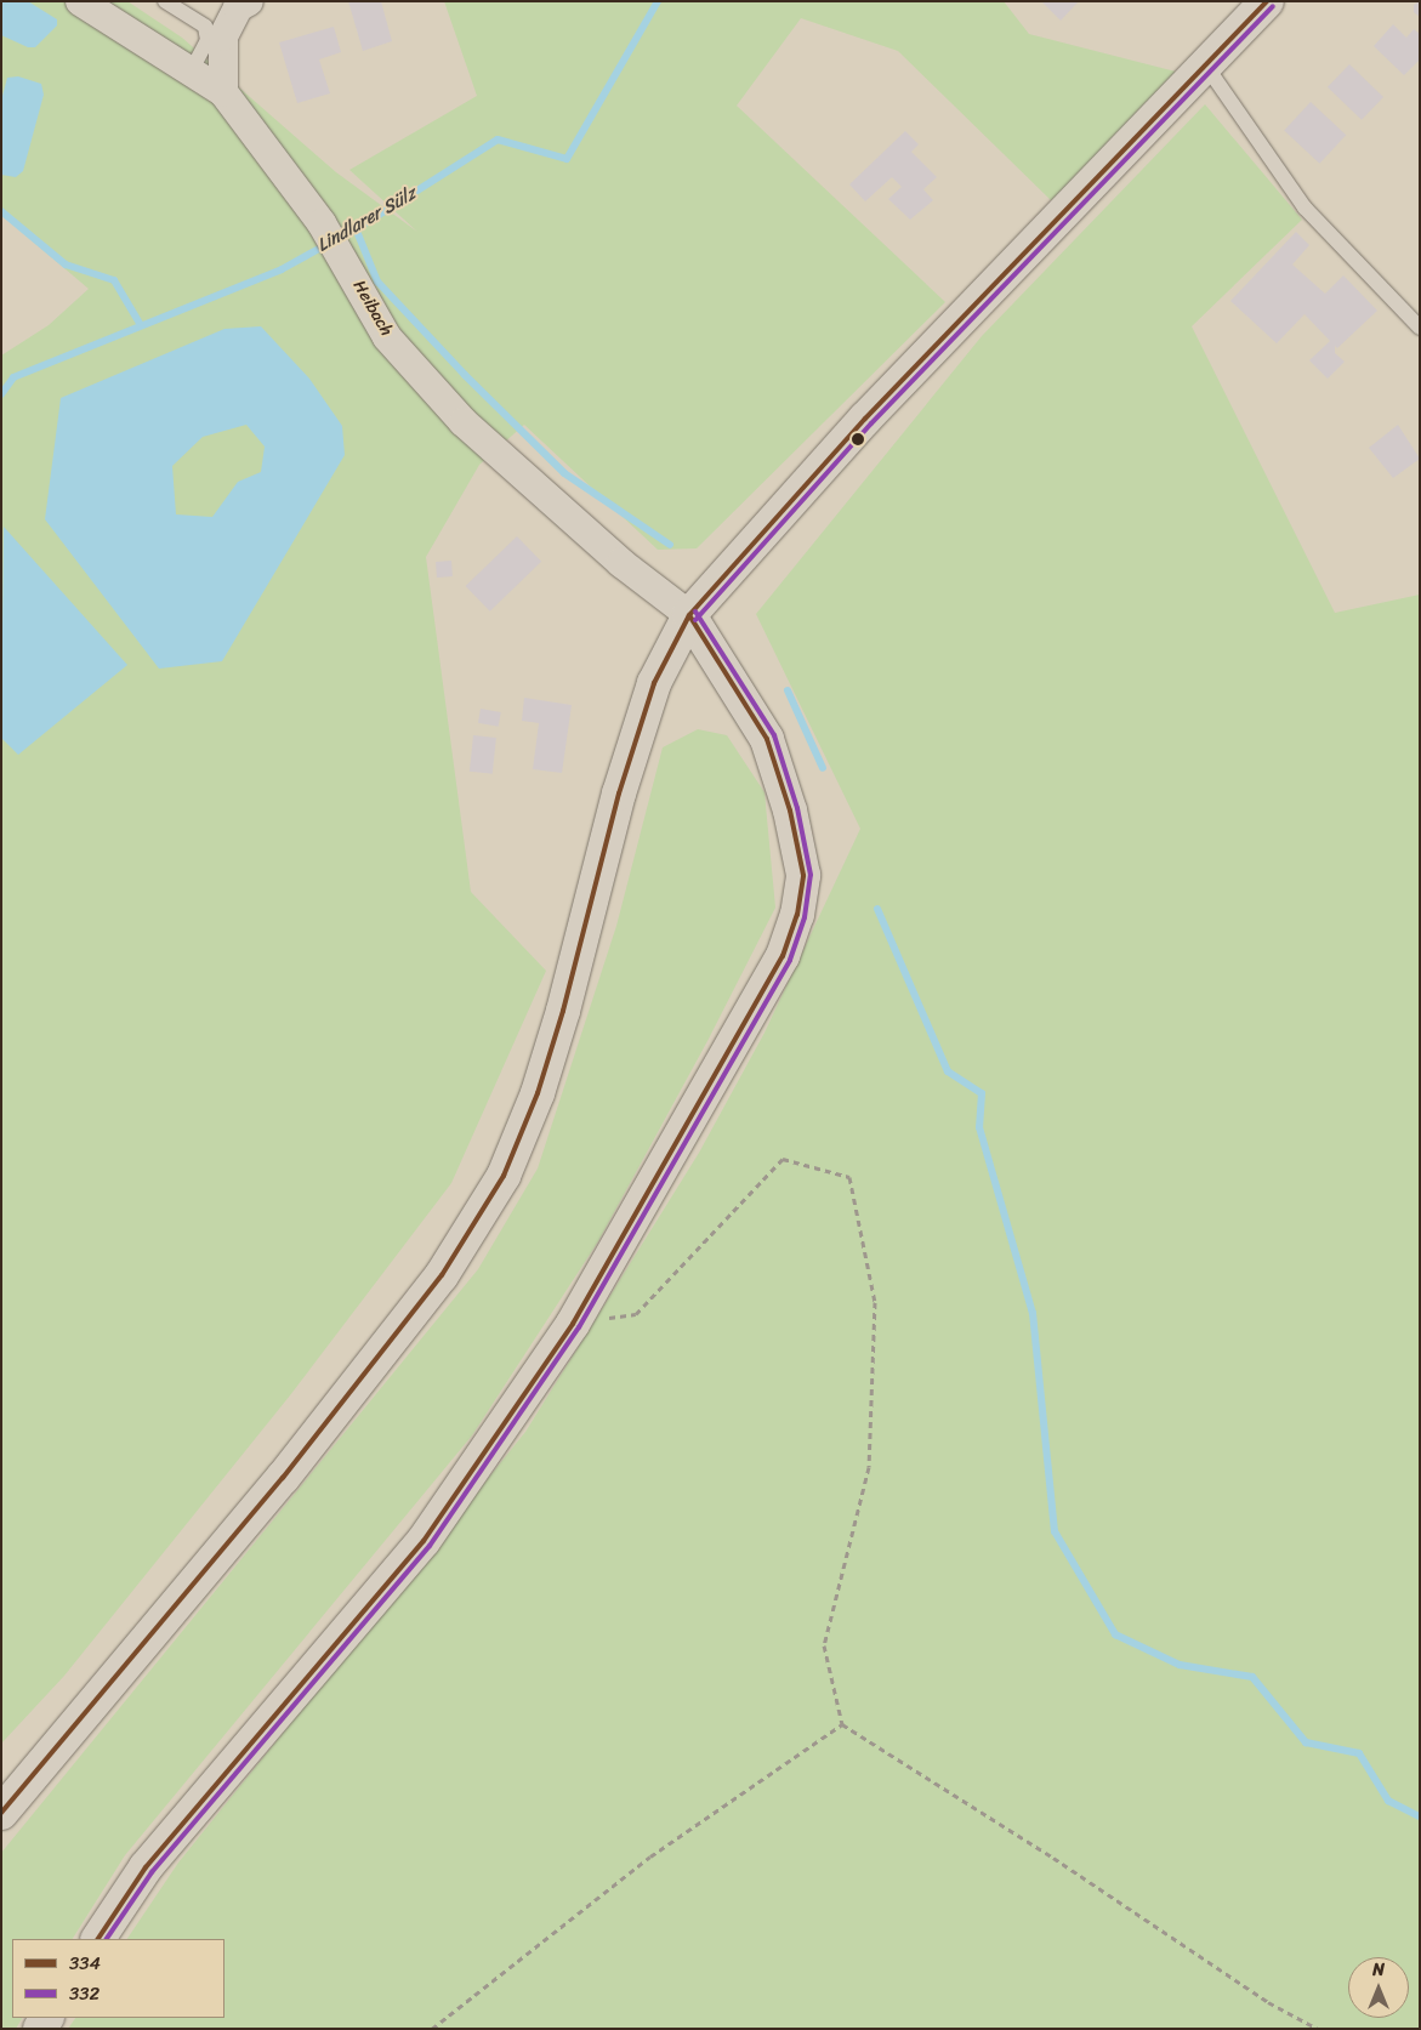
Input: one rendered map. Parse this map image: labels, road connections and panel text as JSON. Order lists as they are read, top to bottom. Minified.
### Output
{"streets":{"street":["Heibach"]},"water":["Lindlarer Sülz"],"lines":["transit line 334","transit line 332"],"legend":["334","332"],"north":"top"}
